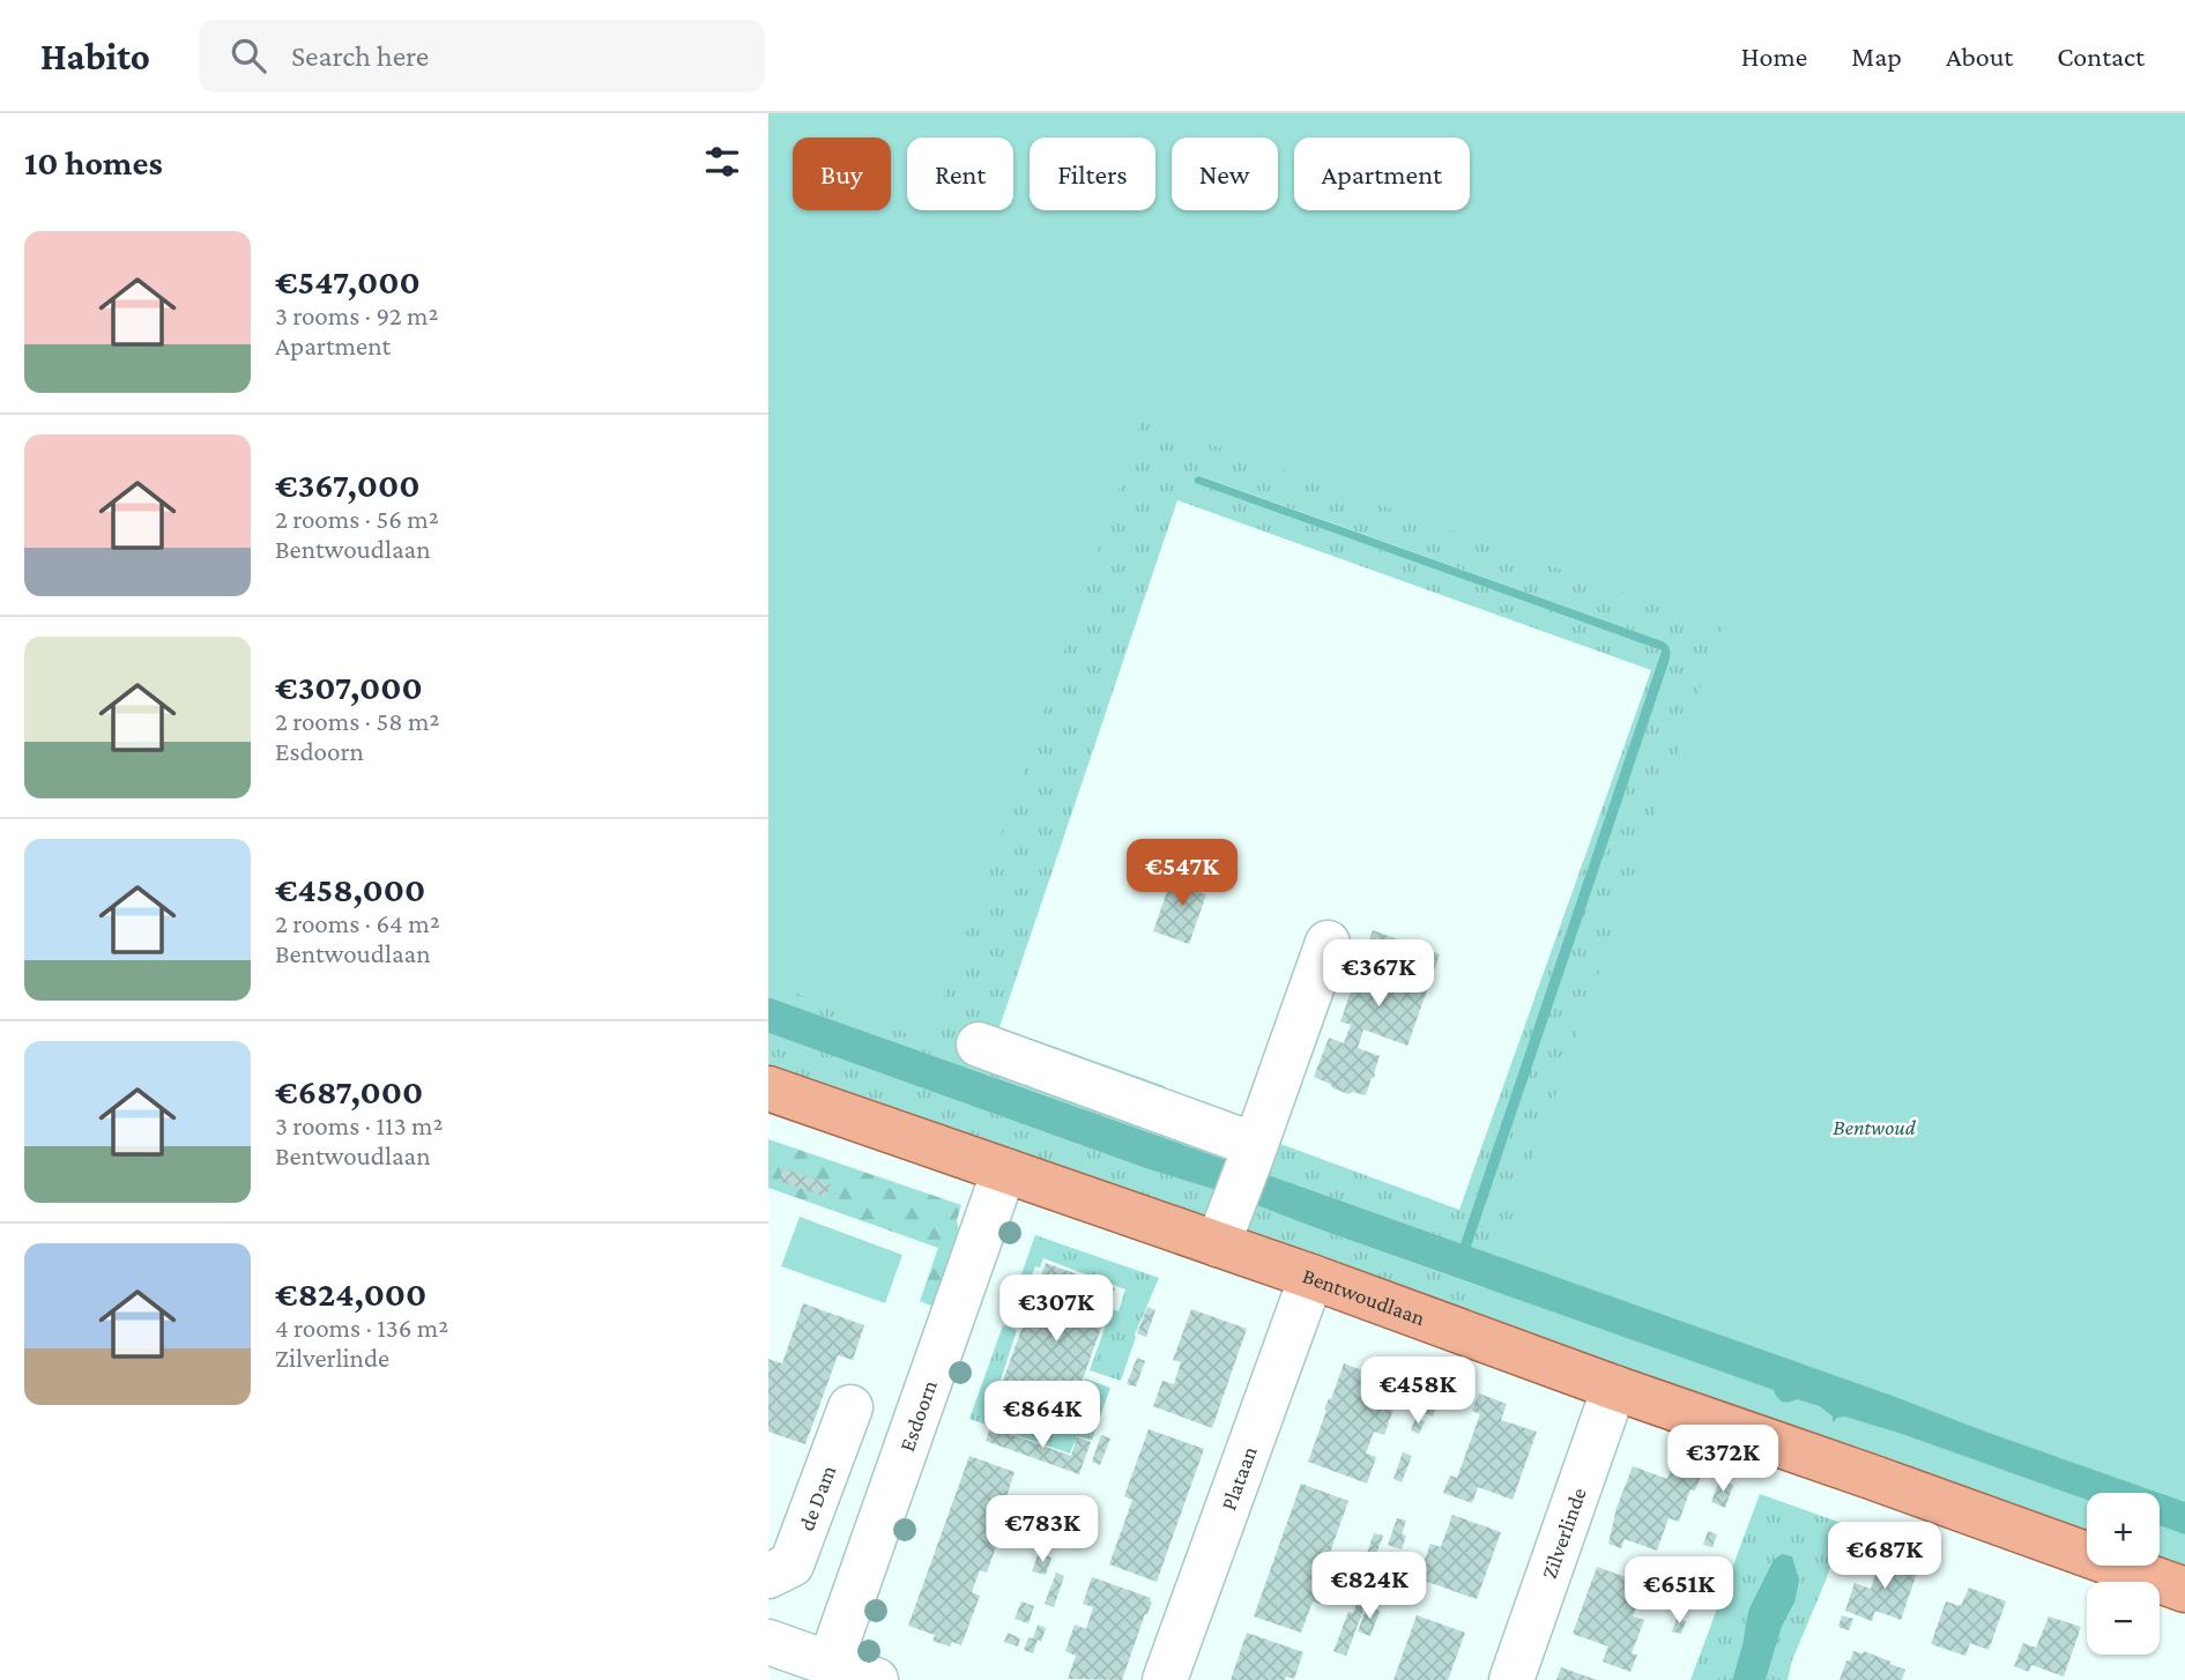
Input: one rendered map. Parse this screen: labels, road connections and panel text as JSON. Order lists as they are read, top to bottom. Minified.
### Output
{"streets":{"main road":["Bentwoudlaan"],"street":["Esdoorn","Plataan","de Dam","Zilverlinde"]},"crossings":[["Bentwoudlaan","Esdoorn"],["Bentwoudlaan","Plataan"],["Bentwoudlaan","Zilverlinde"]],"parks":["Bentwoud"],"page":{"header":"Habito","search":"Search here","nav":["Home","Map","About","Contact"],"heading":"10 homes","chip":["Buy","Rent","Filters","New","Apartment"],"list":[{"name":"€547,000","note":"3 rooms · 92 m² · Apartment"},{"name":"€367,000","note":"2 rooms · 56 m² · Bentwoudlaan"},{"name":"€307,000","note":"2 rooms · 58 m² · Esdoorn"},{"name":"€458,000","note":"2 rooms · 64 m² · Bentwoudlaan"},{"name":"€687,000","note":"3 rooms · 113 m² · Bentwoudlaan"},{"name":"€824,000","note":"4 rooms · 136 m² · Zilverlinde"}],"price":["€547K","€367K","€307K","€458K","€864K","€372K","€783K","€687K","€824K","€651K"],"map_buttons":["+","−"]}}
